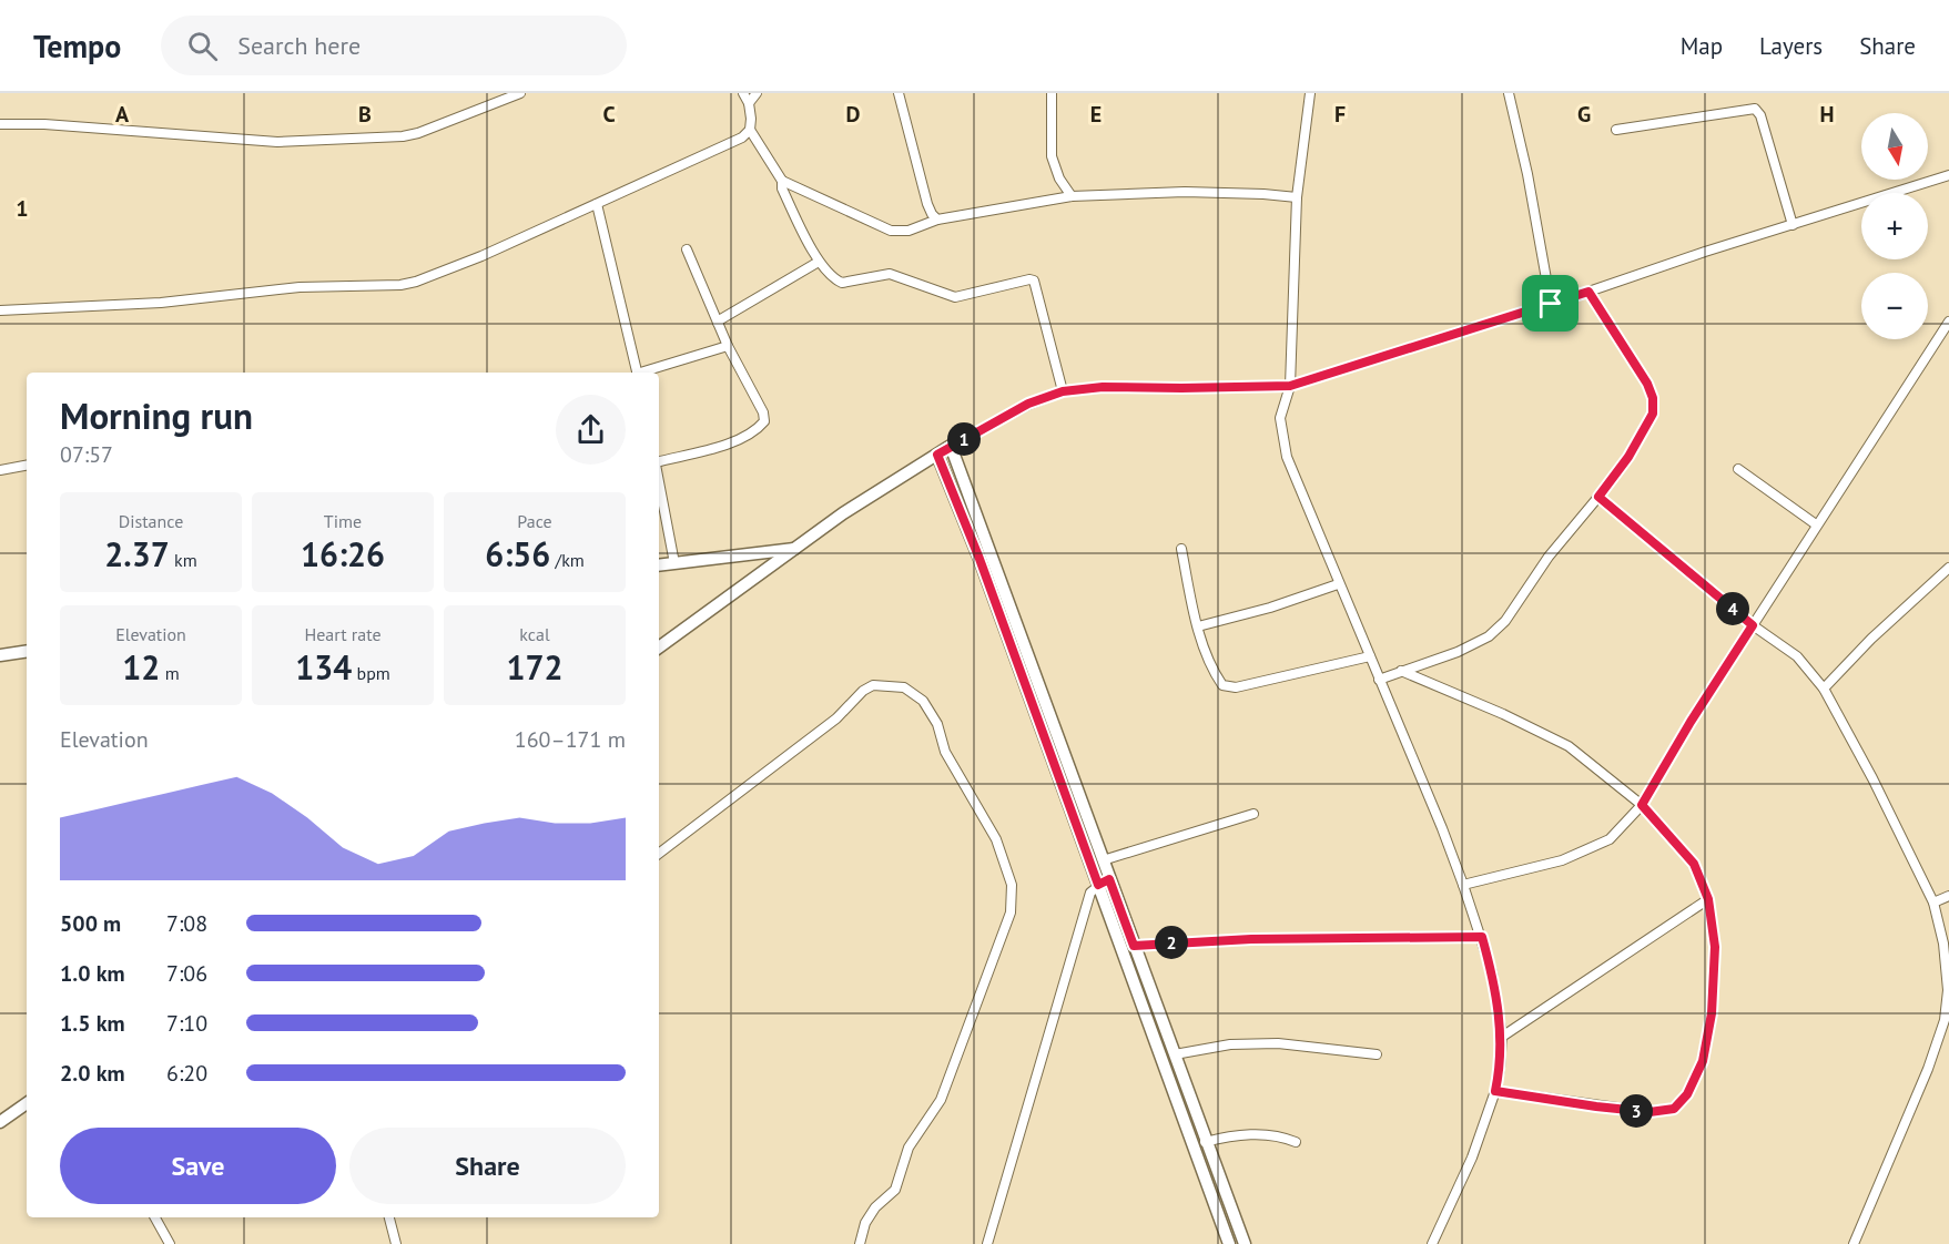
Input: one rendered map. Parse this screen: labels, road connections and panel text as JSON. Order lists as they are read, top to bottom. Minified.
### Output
{"north":"bottom","page":{"header":"Tempo","search":"Search here","nav":["Map","Layers","Share"],"map_buttons":["+","−"],"heading":["Morning run","07:57"],"pins":["1","4","2","3"],"stats":[["Distance","2.37 km"],["Time","16:26"],["Pace","6:56 /km"],["Elevation","12 m"],["Heart rate","134 bpm"],["kcal","172"]],"chart":["Elevation","160–171 m"],"list":[{"name":"500 m","note":"7:08"},{"name":"1.0 km","note":"7:06"},{"name":"1.5 km","note":"7:10"},{"name":"2.0 km","note":"6:20"}],"buttons":["Save","Share"]},"grid":{"columns":["A","B","C","D","E","F","G","H"],"rows":["1"]}}
